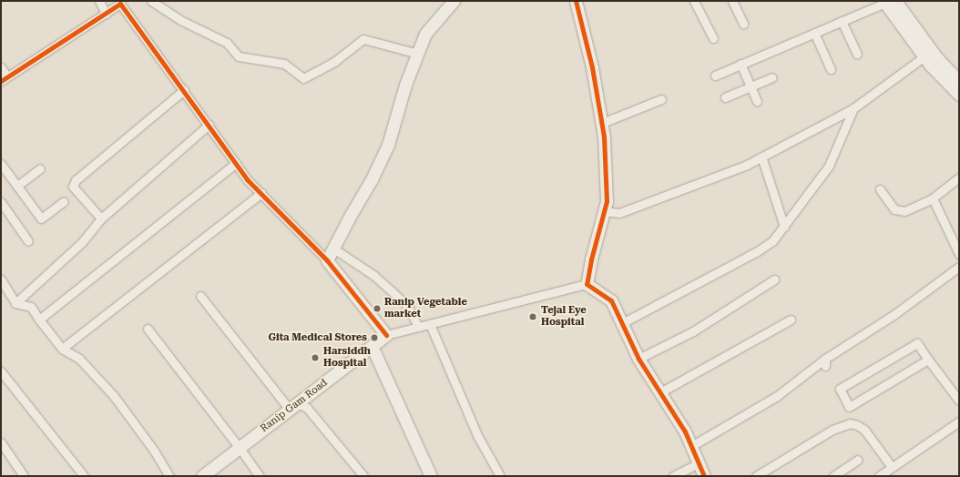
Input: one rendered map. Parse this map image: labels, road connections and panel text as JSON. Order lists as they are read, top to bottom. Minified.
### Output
{"streets":{"street":["Ranip Gam Road"]},"places":["Ranip Vegetable market","Tejal Eye Hospital","Gita Medical Stores","Harsiddh Hospital"]}
